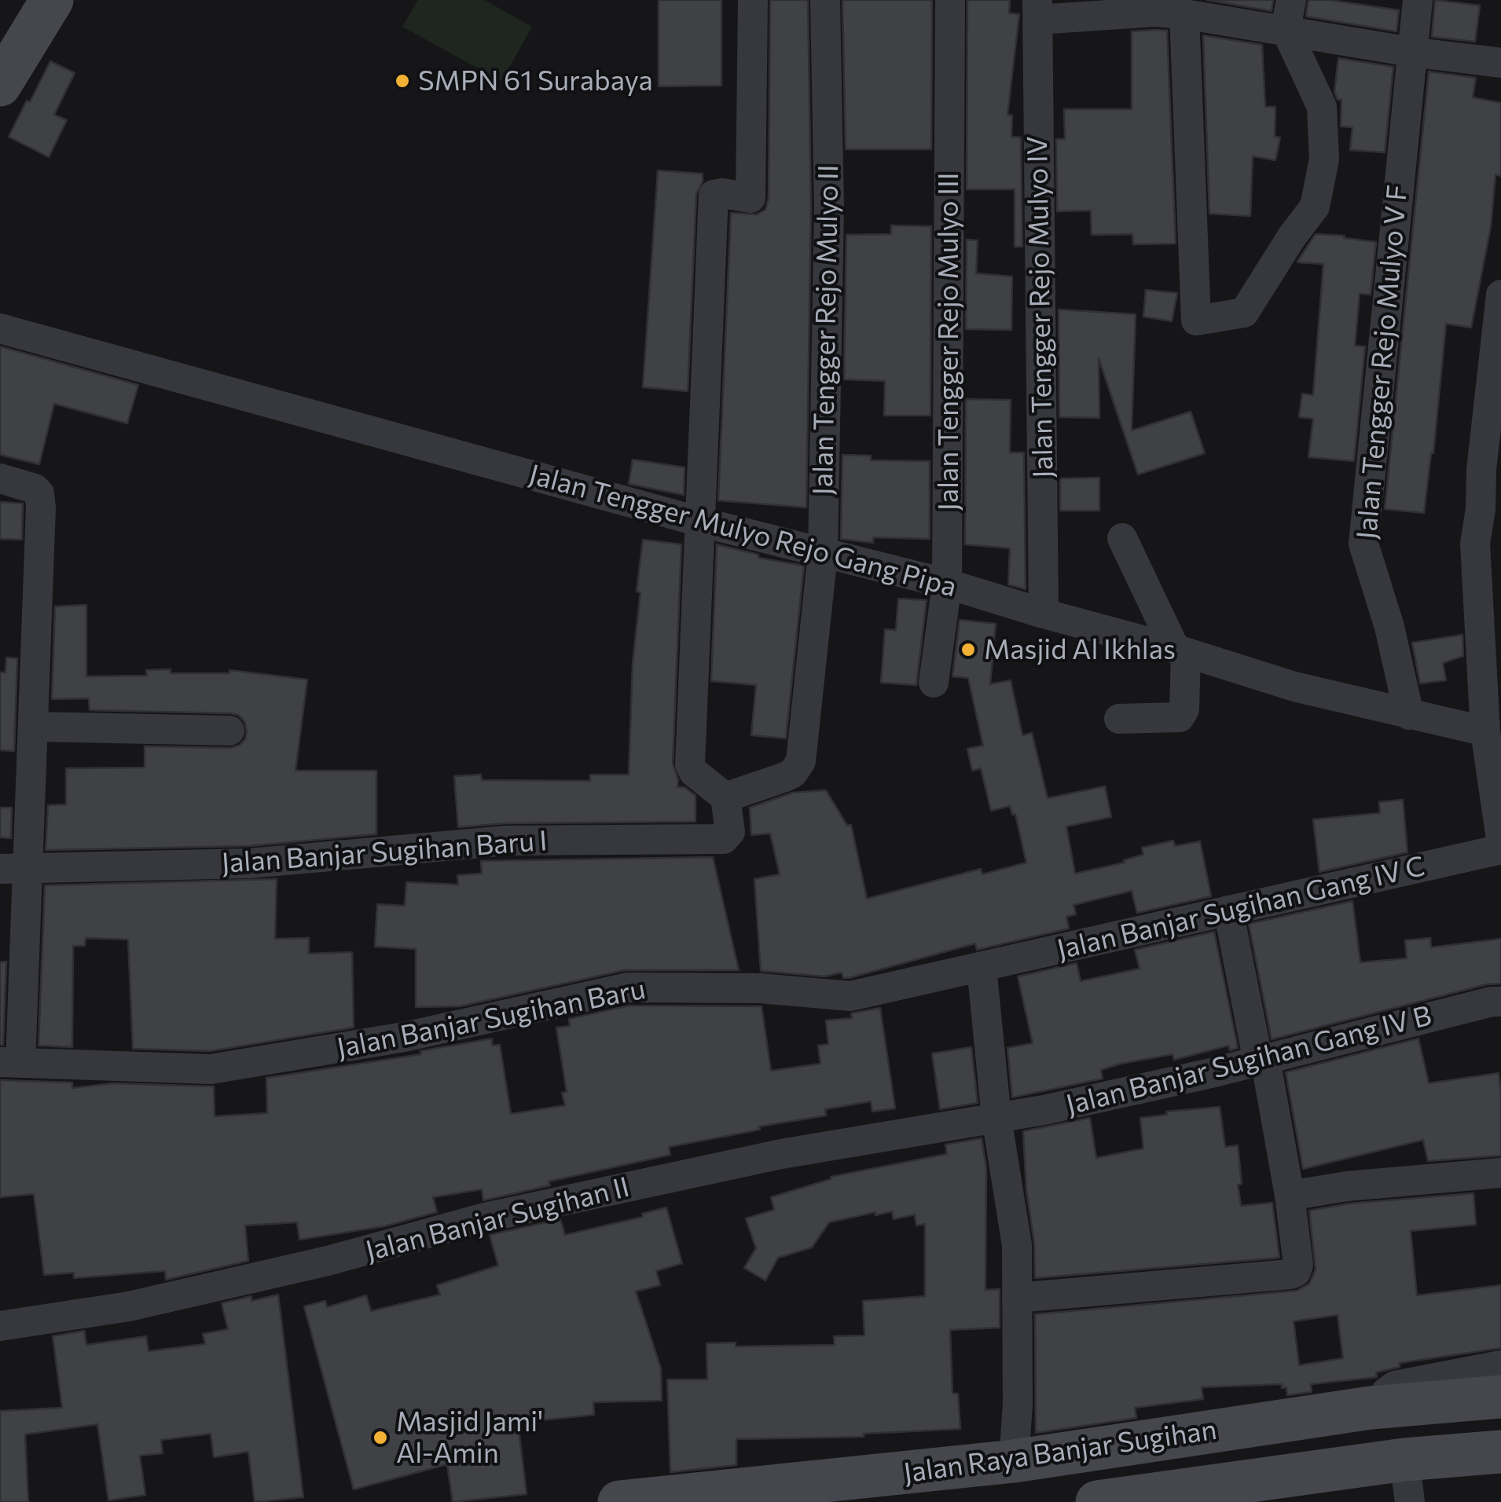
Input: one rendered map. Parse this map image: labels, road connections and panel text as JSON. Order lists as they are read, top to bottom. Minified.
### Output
{"streets":{"main road":["Jalan Raya Banjar Sugihan"],"street":["Jalan Tengger Rejo Mulyo IV","Jalan Tengger Rejo Mulyo II","Jalan Tengger Rejo Mulyo III","Jalan Tengger Rejo Mulyo V F","Jalan Tengger Mulyo Rejo Gang Pipa","Jalan Banjar Sugihan Baru I","Jalan Banjar Sugihan Gang IV C","Jalan Banjar Sugihan Baru","Jalan Banjar Sugihan Gang IV B","Jalan Banjar Sugihan II"]},"crossings":[["Jalan Tengger Rejo Mulyo IV","Jalan Tengger Mulyo Rejo Gang Pipa"],["Jalan Tengger Rejo Mulyo II","Jalan Tengger Mulyo Rejo Gang Pipa"],["Jalan Tengger Rejo Mulyo II","Jalan Banjar Sugihan Baru I"],["Jalan Tengger Rejo Mulyo III","Jalan Tengger Mulyo Rejo Gang Pipa"],["Jalan Tengger Rejo Mulyo V F","Jalan Tengger Mulyo Rejo Gang Pipa"],["Jalan Banjar Sugihan Gang IV C","Jalan Banjar Sugihan Baru"],["Jalan Banjar Sugihan Gang IV B","Jalan Banjar Sugihan II"]],"places":["SMPN 61 Surabaya","Masjid Al Ikhlas","Masjid Jami' Al-Amin"]}
